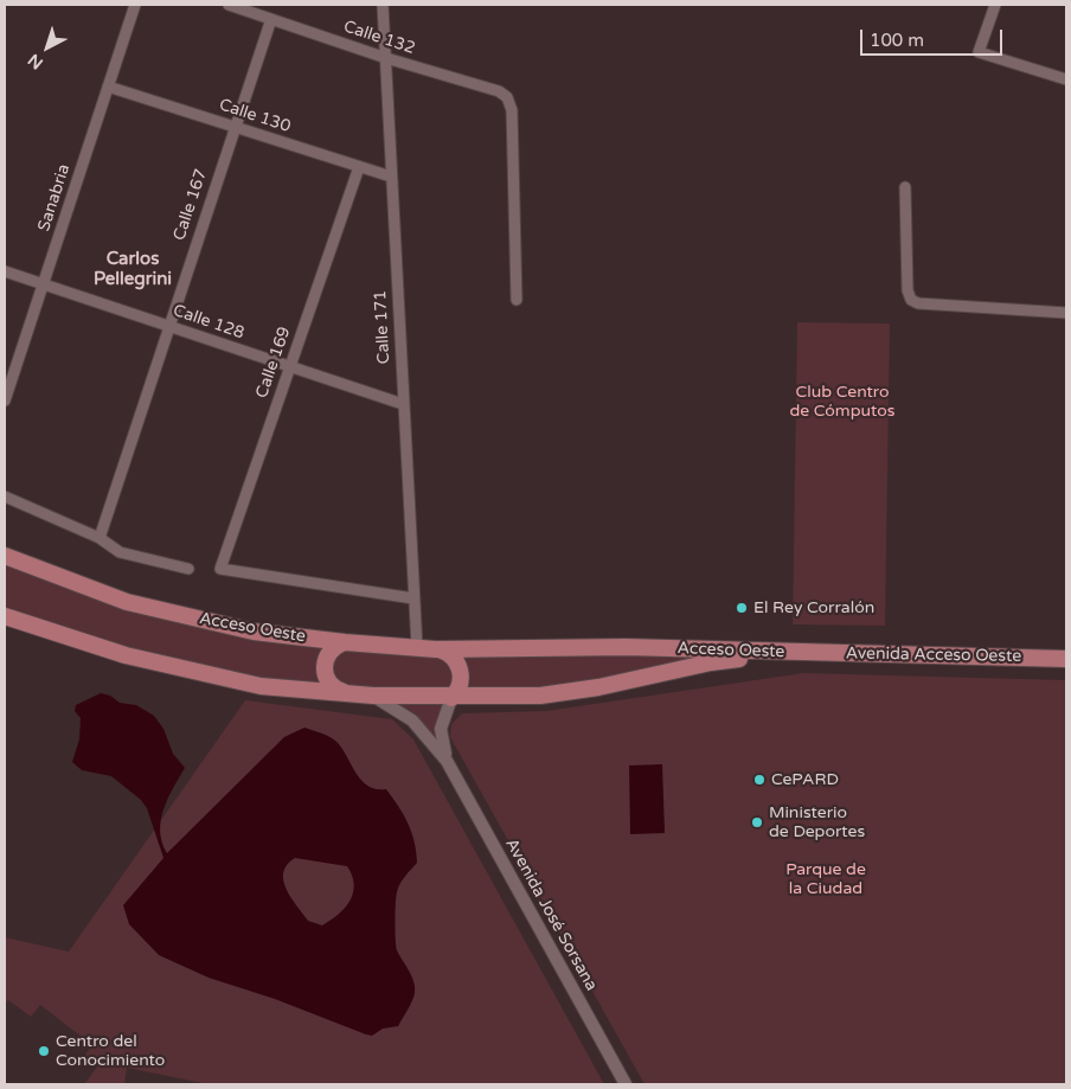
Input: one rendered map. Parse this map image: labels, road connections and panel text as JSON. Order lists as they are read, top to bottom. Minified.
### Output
{"streets":{"highway":["Acceso Oeste","Avenida Acceso Oeste"],"street":["Calle 132","Calle 130","Sanabria","Calle 167","Calle 128","Calle 171","Calle 169","Avenida José Sorsana"]},"crossings":[["Calle 132","Calle 167"],["Calle 132","Calle 171"],["Calle 130","Sanabria"],["Calle 130","Calle 167"],["Calle 130","Calle 171"],["Calle 130","Calle 169"],["Sanabria","Calle 128"],["Calle 167","Calle 128"],["Calle 128","Calle 171"],["Calle 128","Calle 169"],["Calle 171","Calle 169"],["Calle 171","Acceso Oeste"],["Acceso Oeste","Avenida Acceso Oeste"],["Acceso Oeste","Avenida José Sorsana"]],"districts":["Carlos Pellegrini"],"parks":["Club Centro de Cómputos","Parque de la Ciudad"],"places":["El Rey Corralón","CePARD","Ministerio de Deportes","Centro del Conocimiento"],"scale_bar":"100 m","north":"bottom left"}
